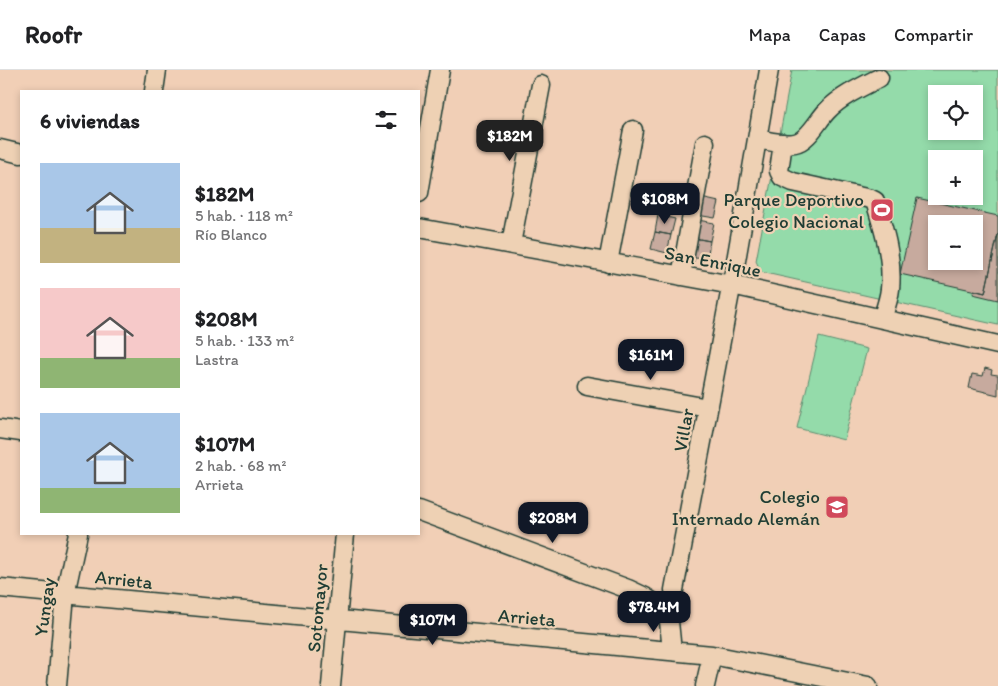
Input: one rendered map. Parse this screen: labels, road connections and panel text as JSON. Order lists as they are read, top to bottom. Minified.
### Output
{"streets":{"street":["San Enrique","Villar","Arrieta","Yungay","Sotomayor"]},"crossings":[["San Enrique","Villar"],["Arrieta","Yungay"],["Arrieta","Sotomayor"]],"places":{"sports":["Parque Deportivo Colegio Nacional"],"school or university":["Colegio Internado Alemán"]},"page":{"header":"Roofr","nav":["Mapa","Capas","Compartir"],"map_buttons":["+","−"],"heading":"6 viviendas","price":["$182M","$108M","$161M","$208M","$78.4M","$107M"],"list":[{"name":"$182M","note":"5 hab. · 118 m² · Río Blanco"},{"name":"$208M","note":"5 hab. · 133 m² · Lastra"},{"name":"$107M","note":"2 hab. · 68 m² · Arrieta"}]}}
